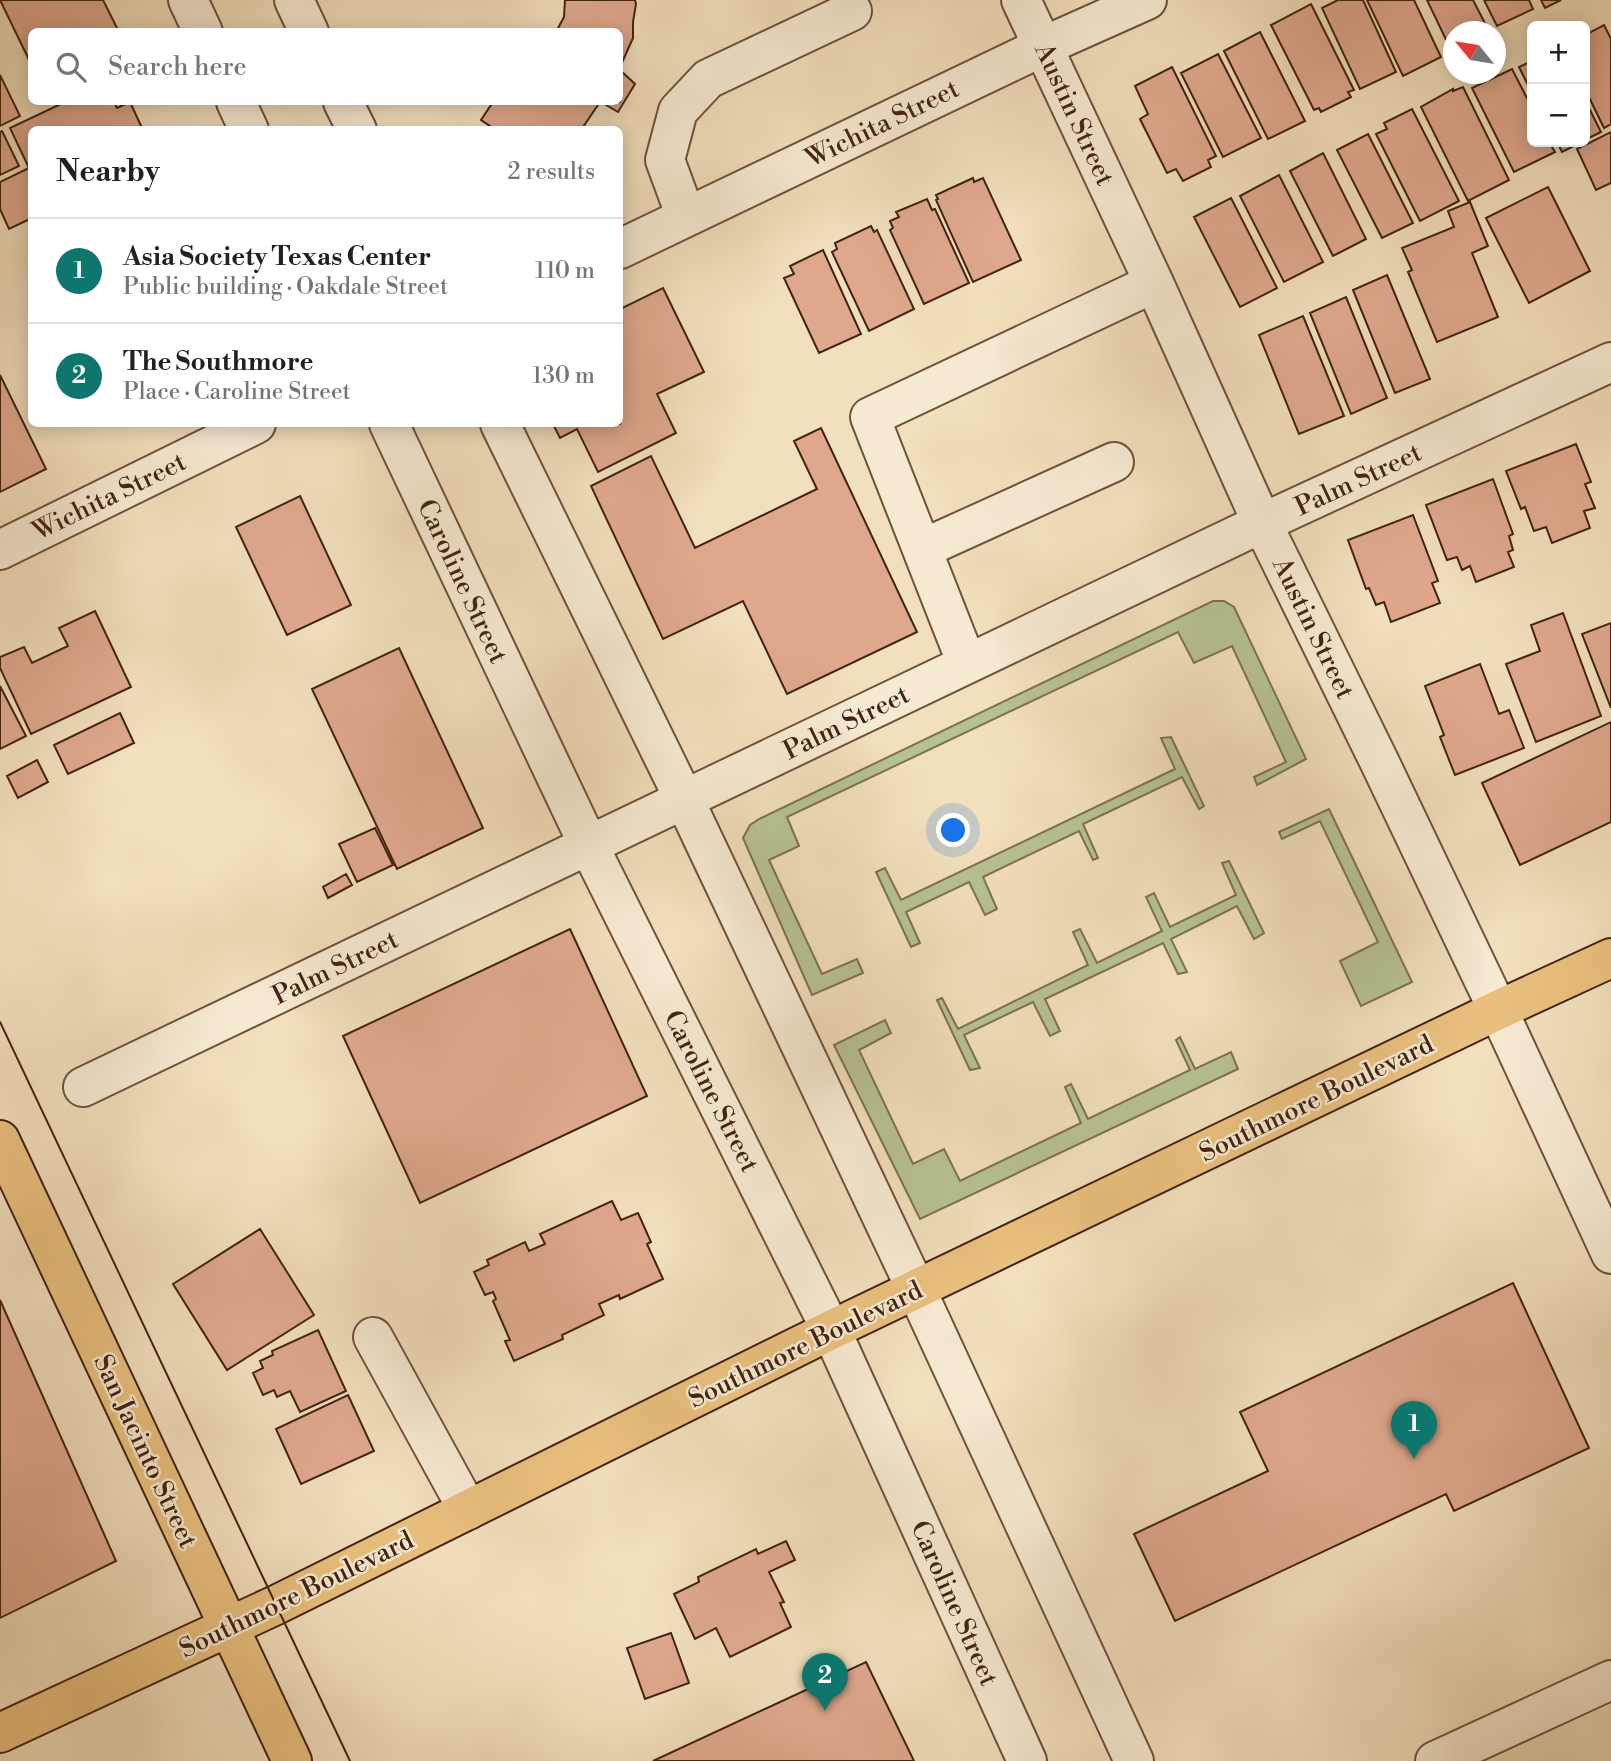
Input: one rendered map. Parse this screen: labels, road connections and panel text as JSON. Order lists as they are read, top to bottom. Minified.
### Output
{"streets":{"main road":["Southmore Boulevard","San Jacinto Street"],"street":["Austin Street","Wichita Street","Palm Street","Caroline Street"]},"crossings":[["Austin Street","Wichita Street"],["Austin Street","Palm Street"],["Austin Street","Southmore Boulevard"],["Palm Street","Caroline Street"],["Caroline Street","Southmore Boulevard"],["Southmore Boulevard","San Jacinto Street"]],"north":"top left","page":{"map_buttons":["+","−"],"search":"Search here","heading":["Nearby","2 results"],"list":[{"mark":"1","name":"Asia Society Texas Center","note":"Public building · Oakdale Street","value":"110 m"},{"mark":"2","name":"The Southmore","note":"Place · Caroline Street","value":"130 m"}],"pins":["1","2"]}}
